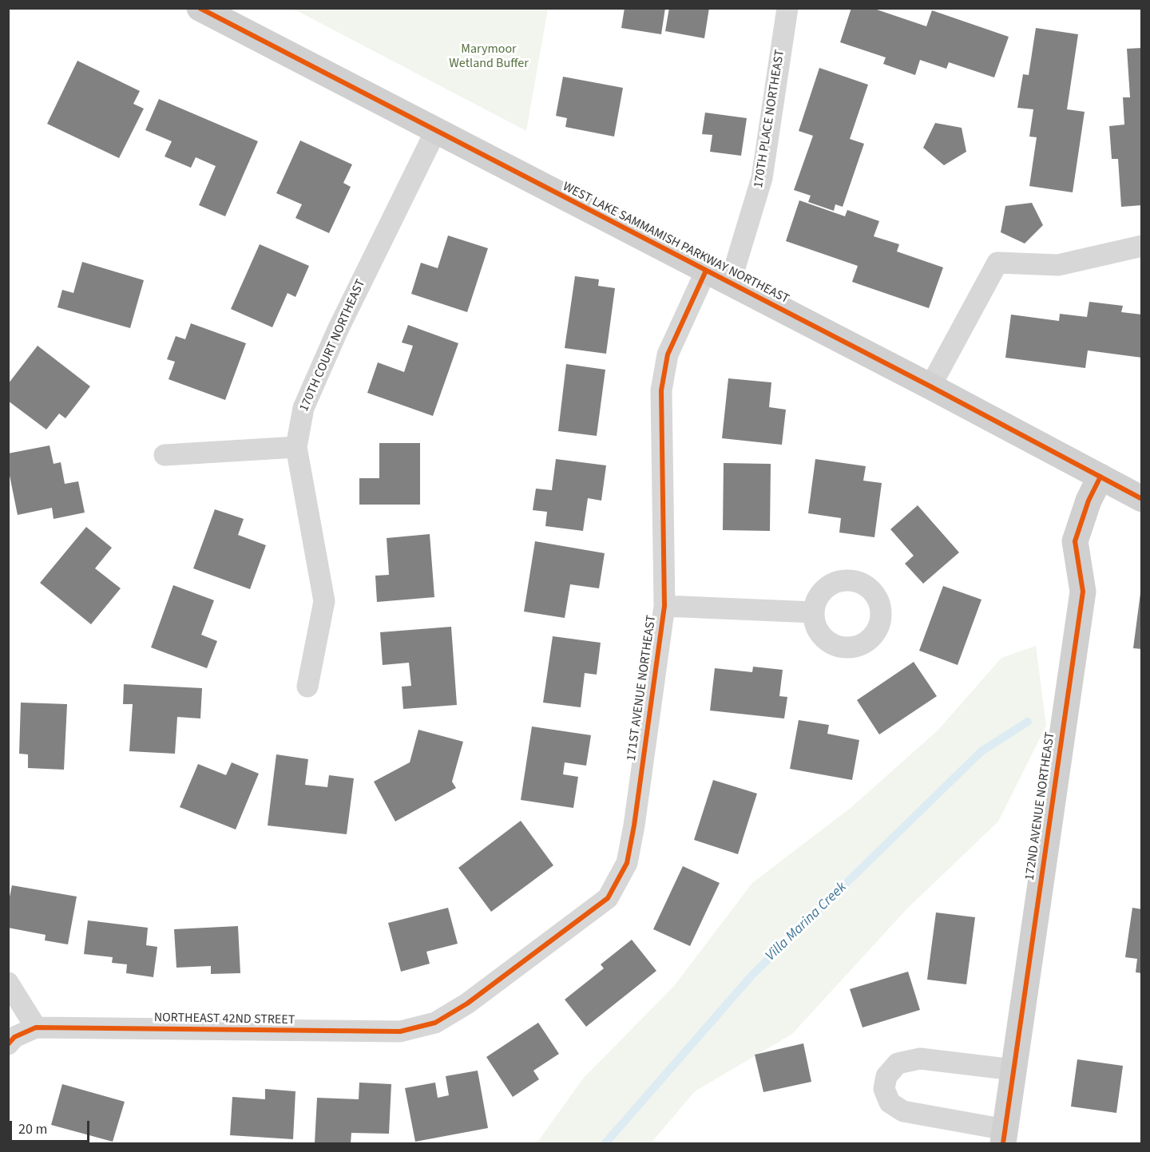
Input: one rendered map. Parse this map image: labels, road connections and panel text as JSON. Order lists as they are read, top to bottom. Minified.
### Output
{"streets":{"main road":["WEST LAKE SAMMAMISH PARKWAY NORTHEAST","172ND AVENUE NORTHEAST"],"street":["170TH PLACE NORTHEAST","170TH COURT NORTHEAST","171ST AVENUE NORTHEAST","NORTHEAST 42ND STREET"]},"crossings":[["170TH PLACE NORTHEAST","WEST LAKE SAMMAMISH PARKWAY NORTHEAST"],["WEST LAKE SAMMAMISH PARKWAY NORTHEAST","170TH COURT NORTHEAST"],["WEST LAKE SAMMAMISH PARKWAY NORTHEAST","171ST AVENUE NORTHEAST"],["WEST LAKE SAMMAMISH PARKWAY NORTHEAST","172ND AVENUE NORTHEAST"],["171ST AVENUE NORTHEAST","NORTHEAST 42ND STREET"]],"water":["Villa Marina Creek"],"parks":["Marymoor Wetland Buffer"],"scale_bar":"20 m"}
